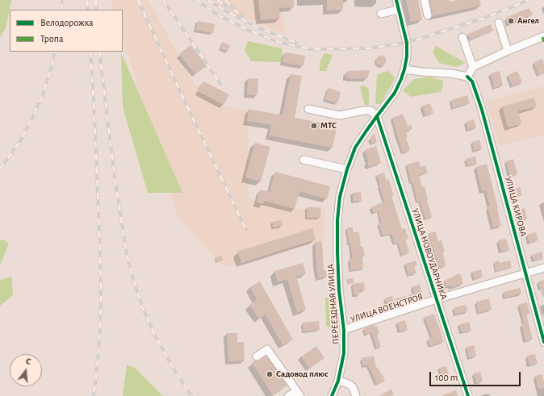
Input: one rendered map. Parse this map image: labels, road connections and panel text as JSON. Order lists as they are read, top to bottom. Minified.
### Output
{"streets":{"street":["УЛИЦА КИРОВА","УЛИЦА НОВОУДАРНИКА","ПЕРЕЕЗДНАЯ УЛИЦА","УЛИЦА ВОЕНСТРОЯ"]},"crossings":[["УЛИЦА КИРОВА","УЛИЦА ВОЕНСТРОЯ"],["УЛИЦА НОВОУДАРНИКА","ПЕРЕЕЗДНАЯ УЛИЦА"],["УЛИЦА НОВОУДАРНИКА","УЛИЦА ВОЕНСТРОЯ"],["ПЕРЕЕЗДНАЯ УЛИЦА","УЛИЦА ВОЕНСТРОЯ"]],"places":["Ангел","МТС","Садовод плюс"],"legend":["Велодорожка","Тропа"],"scale_bar":"100 m","north":"top"}
